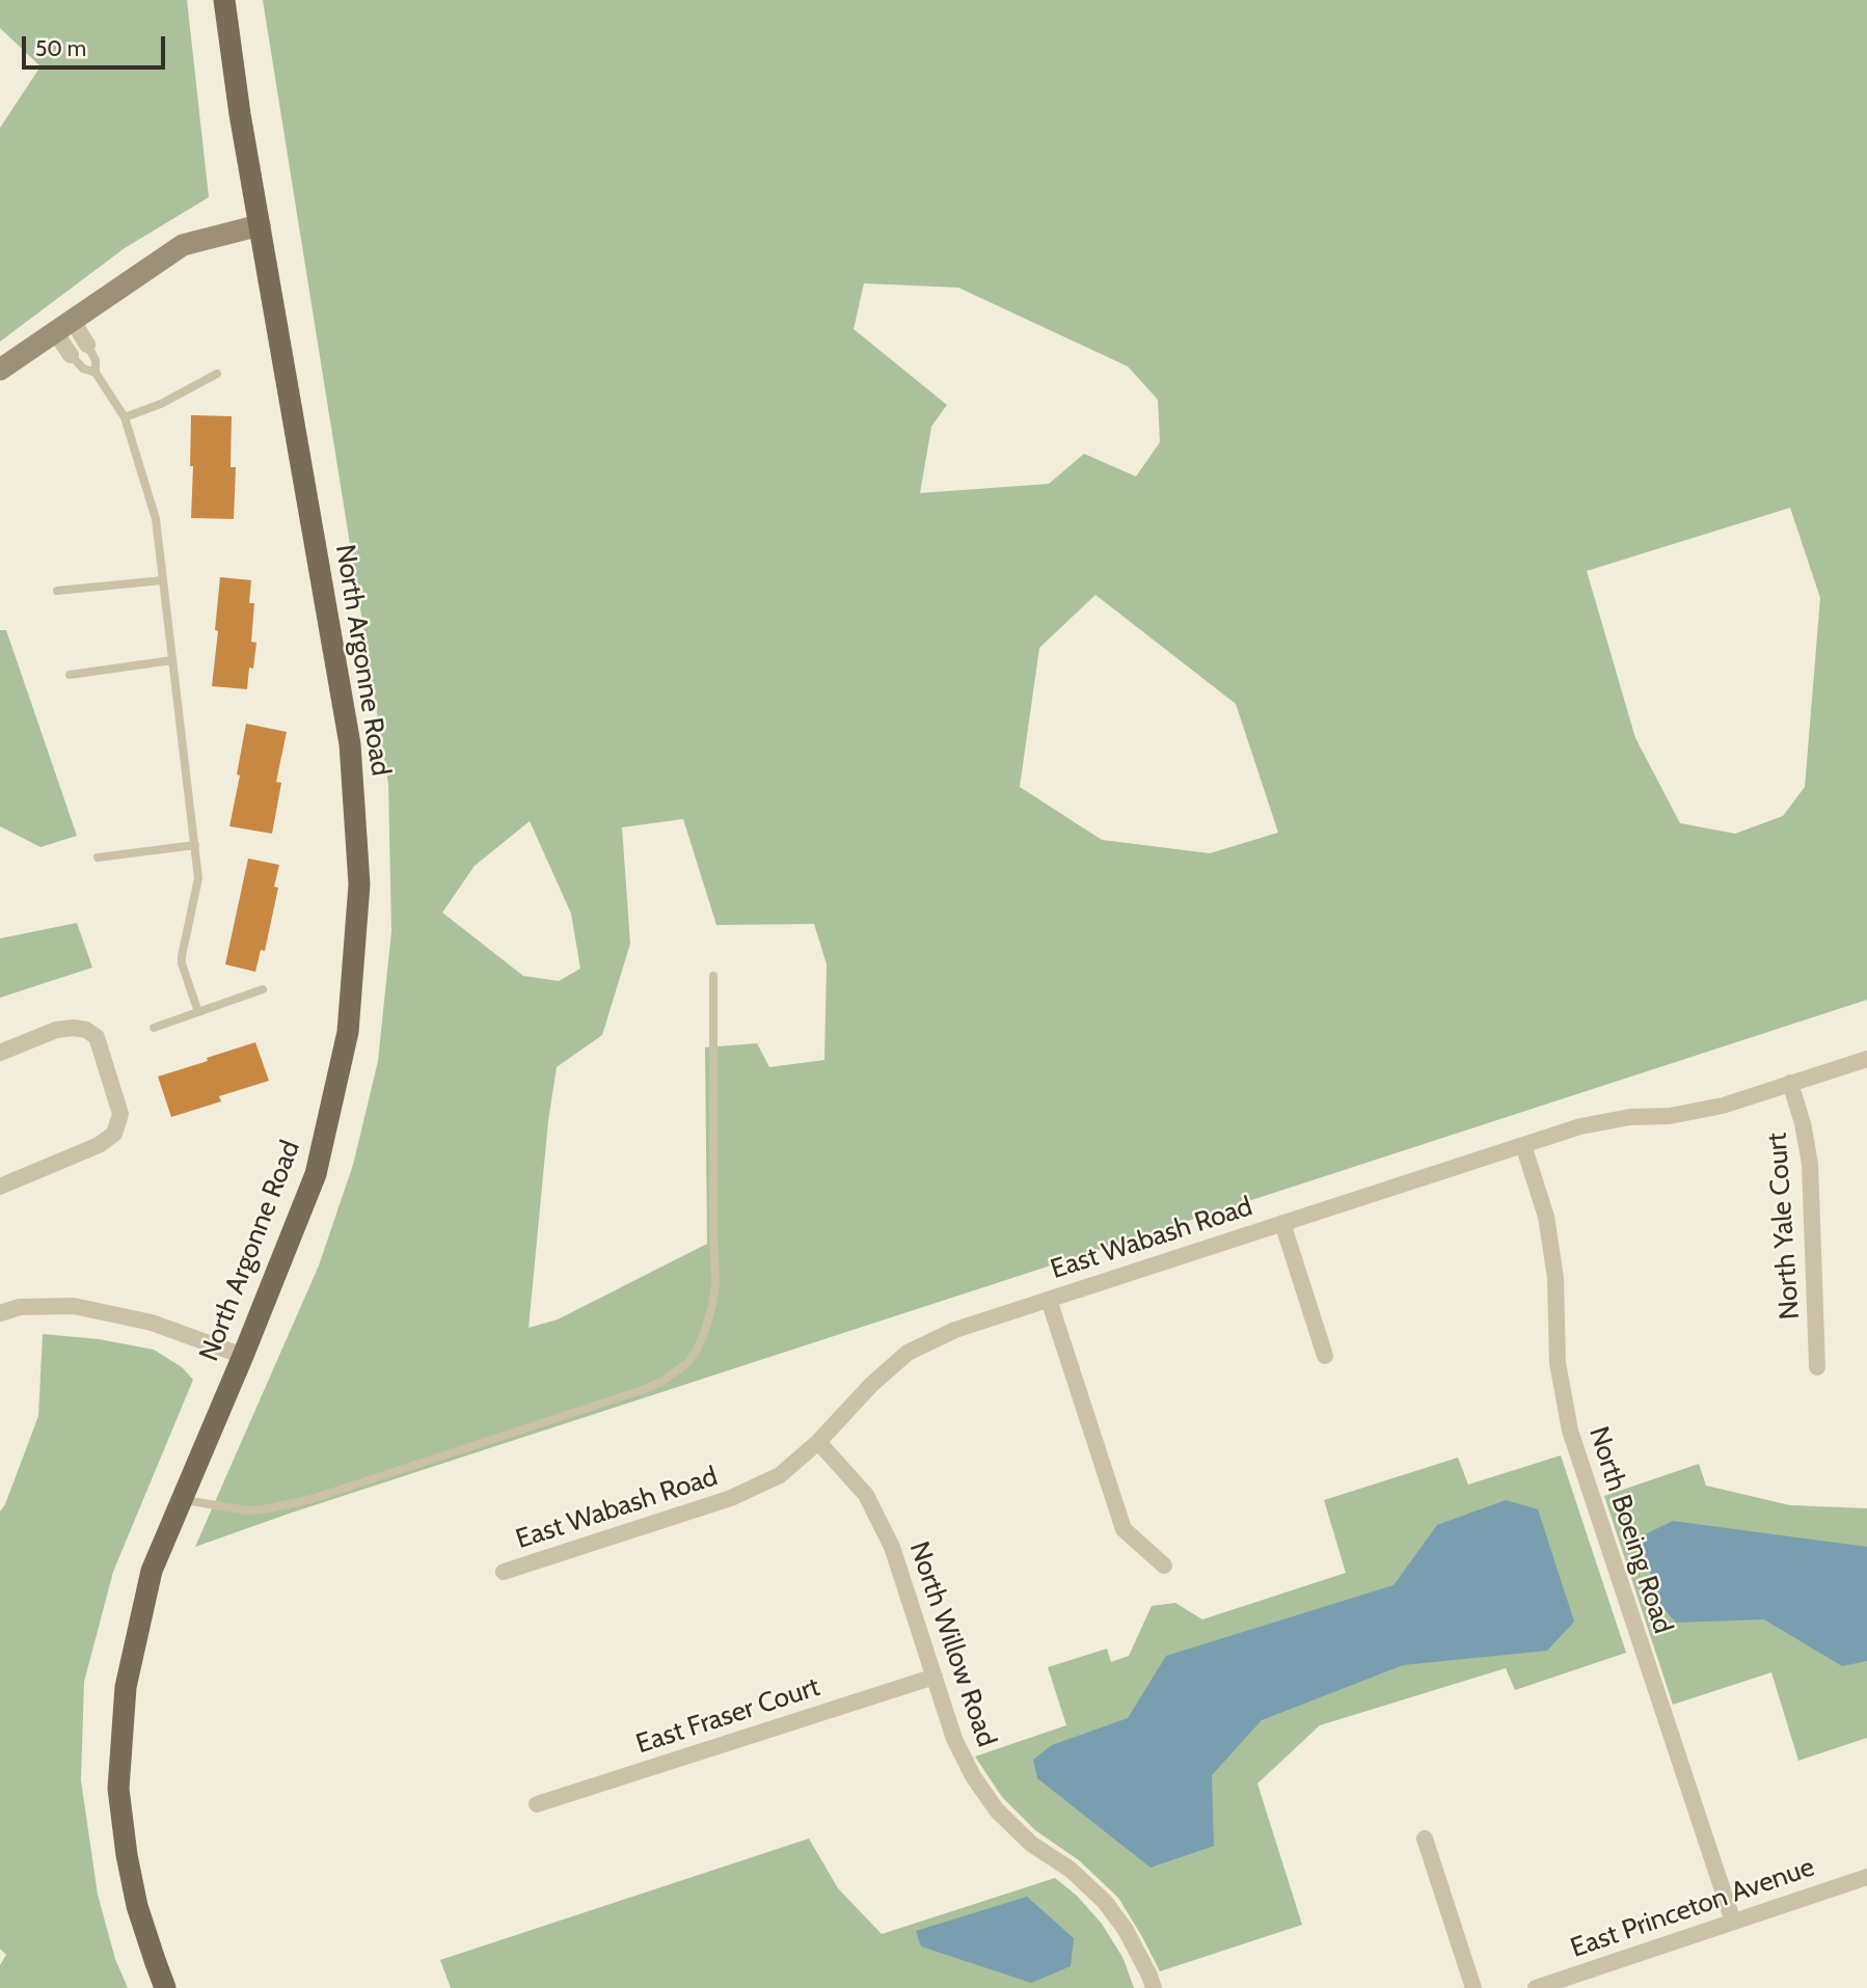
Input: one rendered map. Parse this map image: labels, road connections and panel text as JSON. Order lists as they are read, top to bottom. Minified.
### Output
{"streets":{"main road":["North Argonne Road"],"street":["North Yale Court","East Wabash Road","North Boeing Road","North Willow Road","East Fraser Court","East Princeton Avenue"]},"crossings":[["North Yale Court","East Wabash Road"],["East Wabash Road","North Boeing Road"],["East Wabash Road","North Willow Road"],["North Boeing Road","East Princeton Avenue"],["North Willow Road","East Fraser Court"]],"scale_bar":"50 m"}
